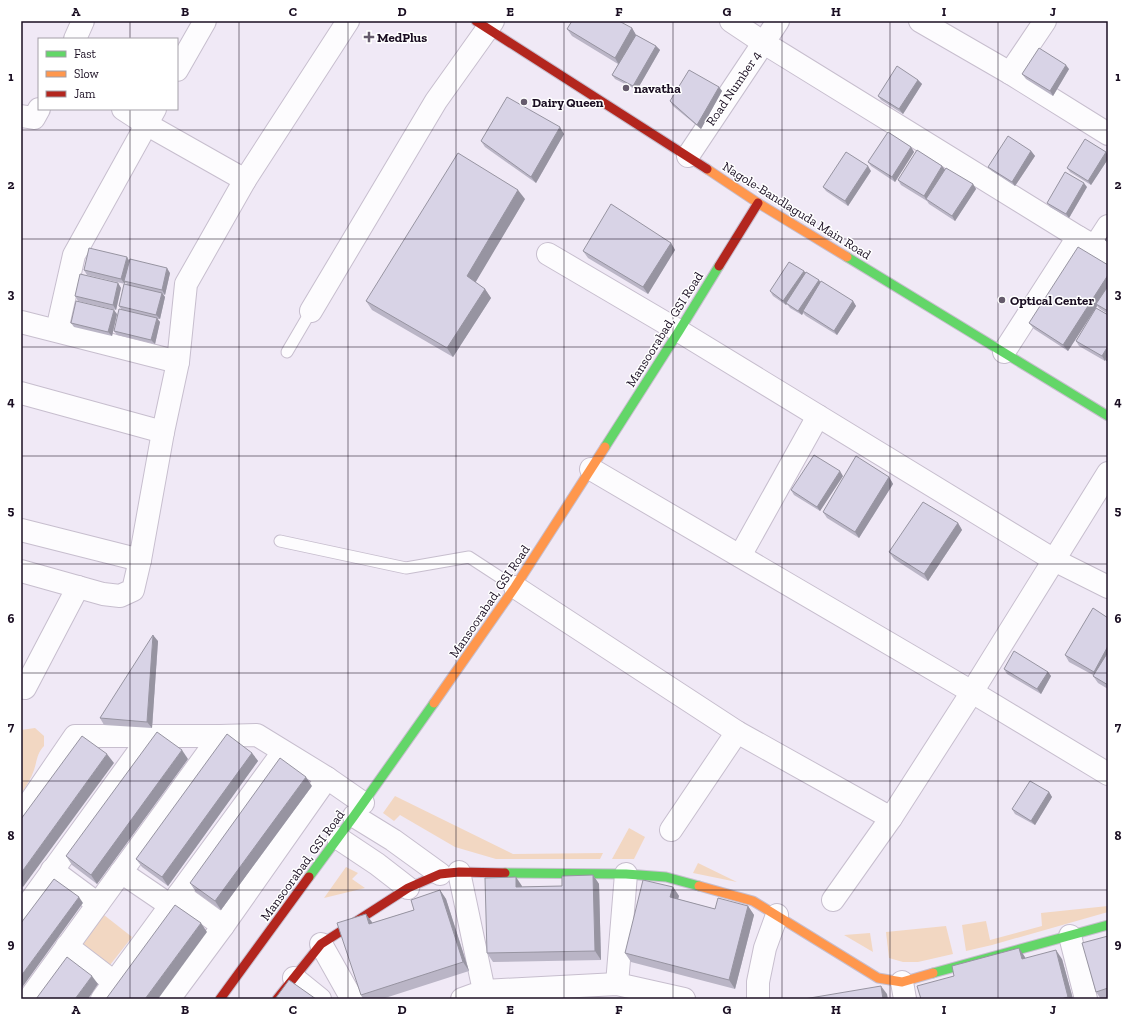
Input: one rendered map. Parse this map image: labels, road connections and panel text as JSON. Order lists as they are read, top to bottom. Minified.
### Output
{"streets":{"street":["Road Number 4","Nagole-Bandlaguda Main Road","Mansoorabad, GSI Road"]},"crossings":[["Road Number 4","Nagole-Bandlaguda Main Road"],["Nagole-Bandlaguda Main Road","Mansoorabad, GSI Road"]],"places":{"health":["MedPlus"],"other":["navatha","Dairy Queen","Optical Center"]},"legend":["Fast","Slow","Jam"],"grid":{"columns":["A","B","C","D","E","F","G","H","I","J"],"rows":["1","2","3","4","5","6","7","8","9"]}}
